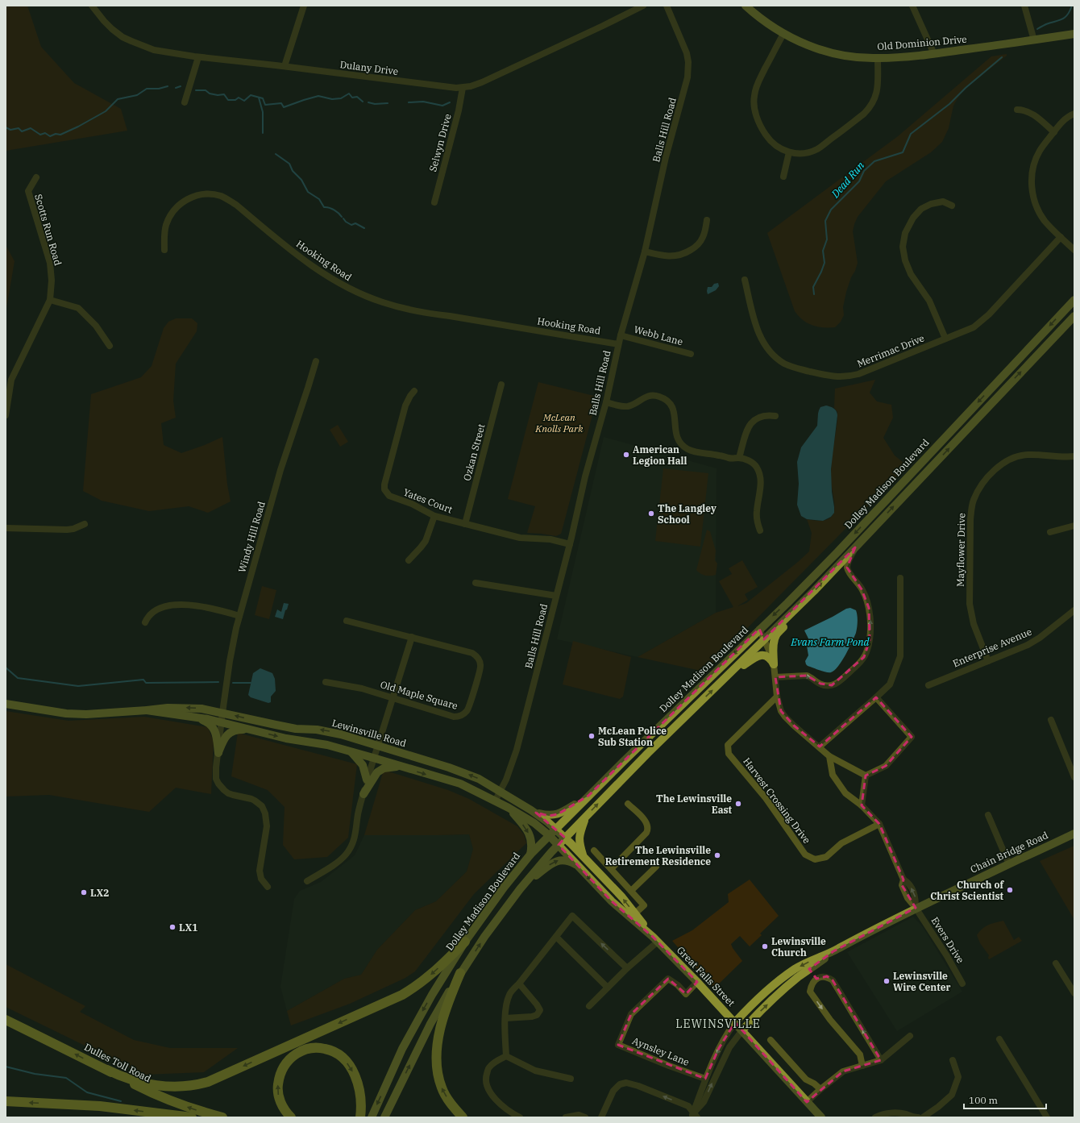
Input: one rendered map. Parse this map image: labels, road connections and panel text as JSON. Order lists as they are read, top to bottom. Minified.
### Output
{"streets":{"highway":["Dulles Toll Road"],"main road":["Old Dominion Drive","Dolley Madison Boulevard","Lewinsville Road","Chain Bridge Road","Great Falls Street"],"street":["Dulany Drive","Balls Hill Road","Selwyn Drive","Scotts Run Road","Hooking Road","Webb Lane","Merrimac Drive","Ozkan Street","Yates Court","Windy Hill Road","Mayflower Drive","Enterprise Avenue","Old Maple Square","Harvest Crossing Drive","Evers Drive","Aynsley Lane"]},"crossings":[["Dulany Drive","Selwyn Drive"],["Balls Hill Road","Hooking Road"],["Balls Hill Road","Webb Lane"],["Balls Hill Road","Yates Court"],["Balls Hill Road","Lewinsville Road"],["Ozkan Street","Yates Court"],["Dolley Madison Boulevard","Lewinsville Road"],["Windy Hill Road","Lewinsville Road"],["Mayflower Drive","Enterprise Avenue"],["Lewinsville Road","Great Falls Street"],["Chain Bridge Road","Evers Drive"],["Chain Bridge Road","Great Falls Street"],["Chain Bridge Road","Aynsley Lane"],["Great Falls Street","Aynsley Lane"]],"districts":["LEWINSVILLE"],"water":["Dead Run","Evans Farm Pond"],"parks":["McLean Knolls Park"],"places":["American Legion Hall","The Langley School","McLean Police Sub Station","The Lewinsville East","The Lewinsville Retirement Residence","Church of Christ Scientist","LX2","LX1","Lewinsville Church","Lewinsville Wire Center"],"scale_bar":"100 m"}
